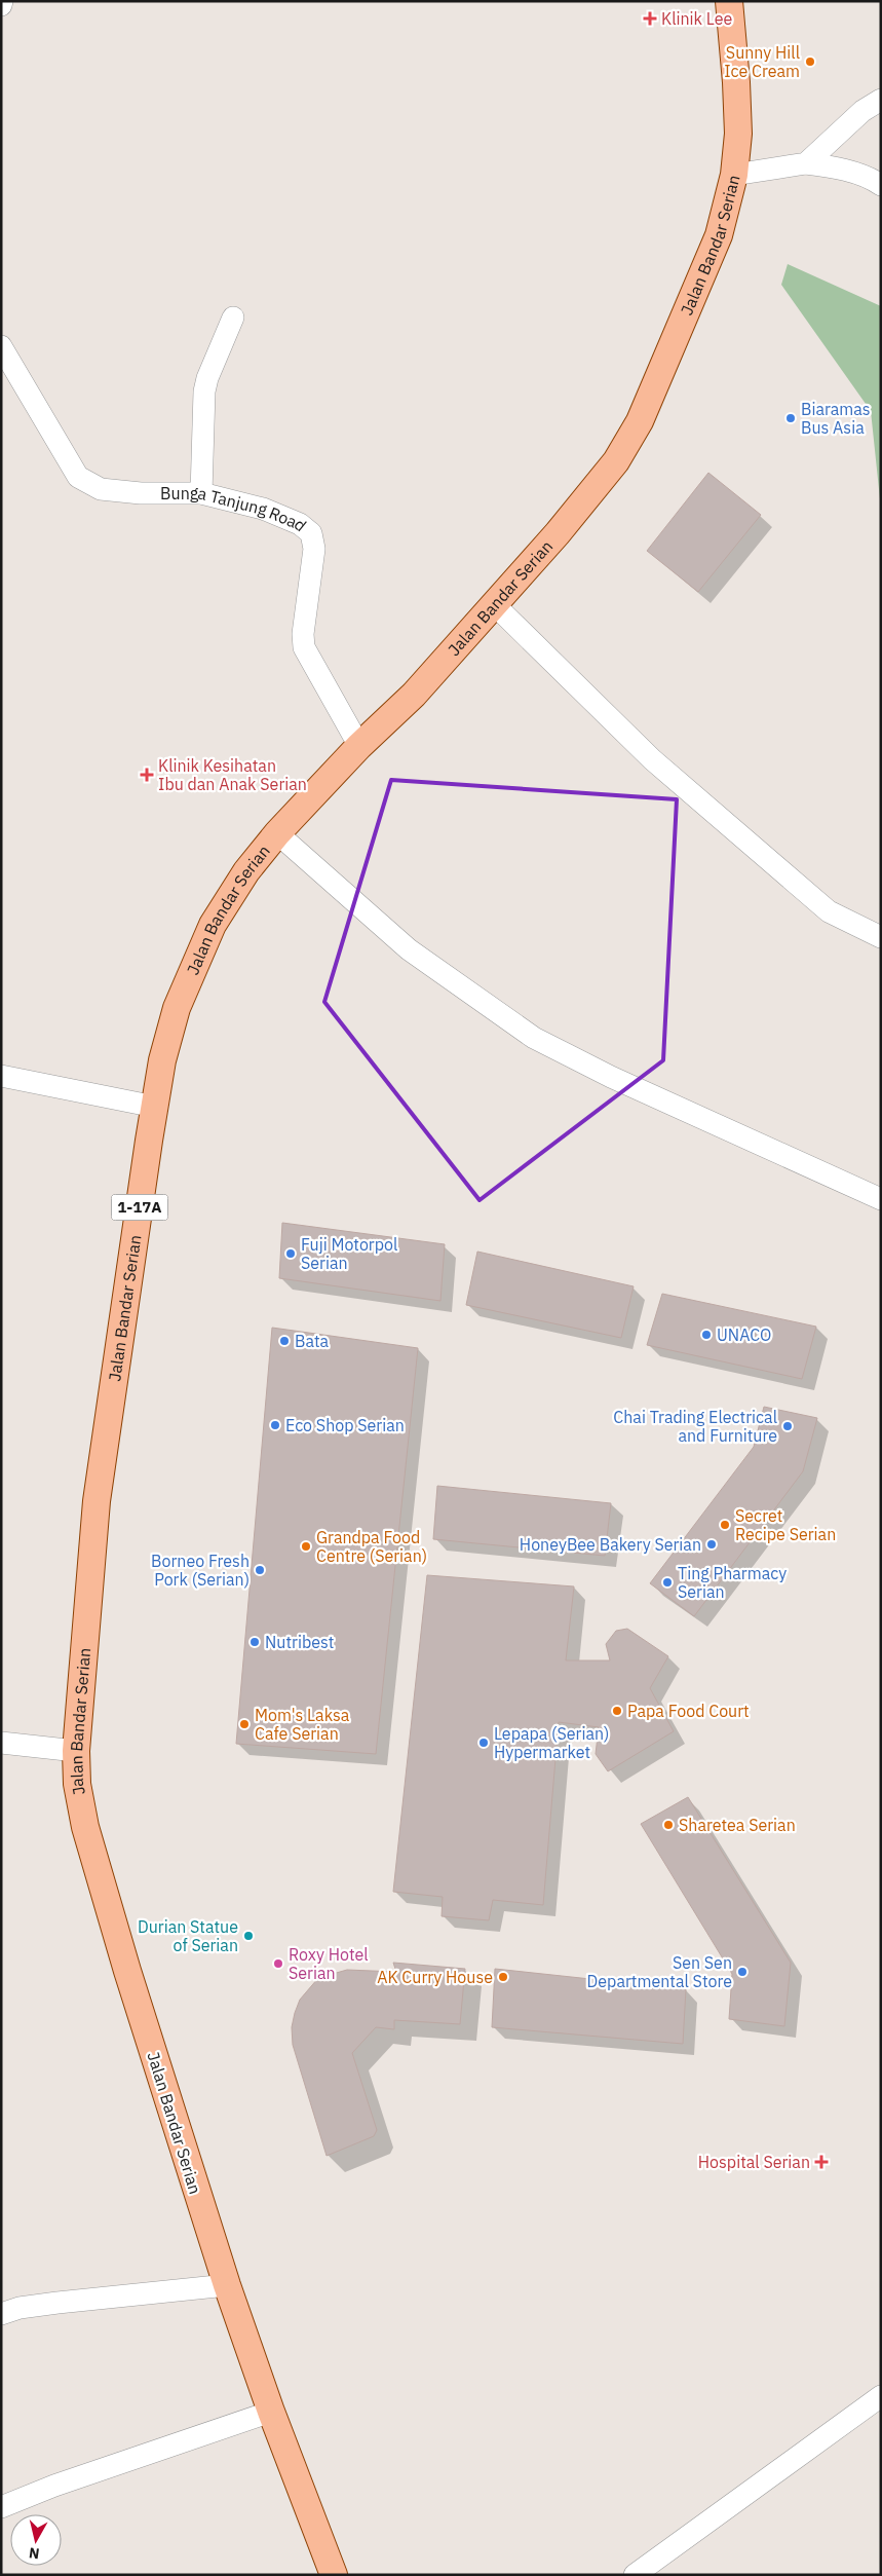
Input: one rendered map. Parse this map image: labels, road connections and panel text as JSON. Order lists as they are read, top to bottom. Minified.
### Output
{"streets":{"main road":["Jalan Bandar Serian","1-17A"],"street":["Bunga Tanjung Road"]},"crossings":[["Jalan Bandar Serian","Bunga Tanjung Road"]],"places":{"health":["Klinik Lee","Klinik Kesihatan Ibu dan Anak Serian","Hospital Serian"],"other":["Sunny Hill Ice Cream","Biaramas Bus Asia","Fuji Motorpol Serian","UNACO","Bata","Eco Shop Serian","Chai Trading Electrical and Furniture","Secret Recipe Serian","HoneyBee Bakery Serian","Grandpa Food Centre (Serian)","Borneo Fresh Pork (Serian)","Ting Pharmacy Serian","Nutribest","Papa Food Court","Mom's Laksa Cafe Serian","Lepapa (Serian) Hypermarket","Sharetea Serian","Durian Statue of Serian","Roxy Hotel Serian","Sen Sen Departmental Store","AK Curry House"]},"north":"bottom"}
